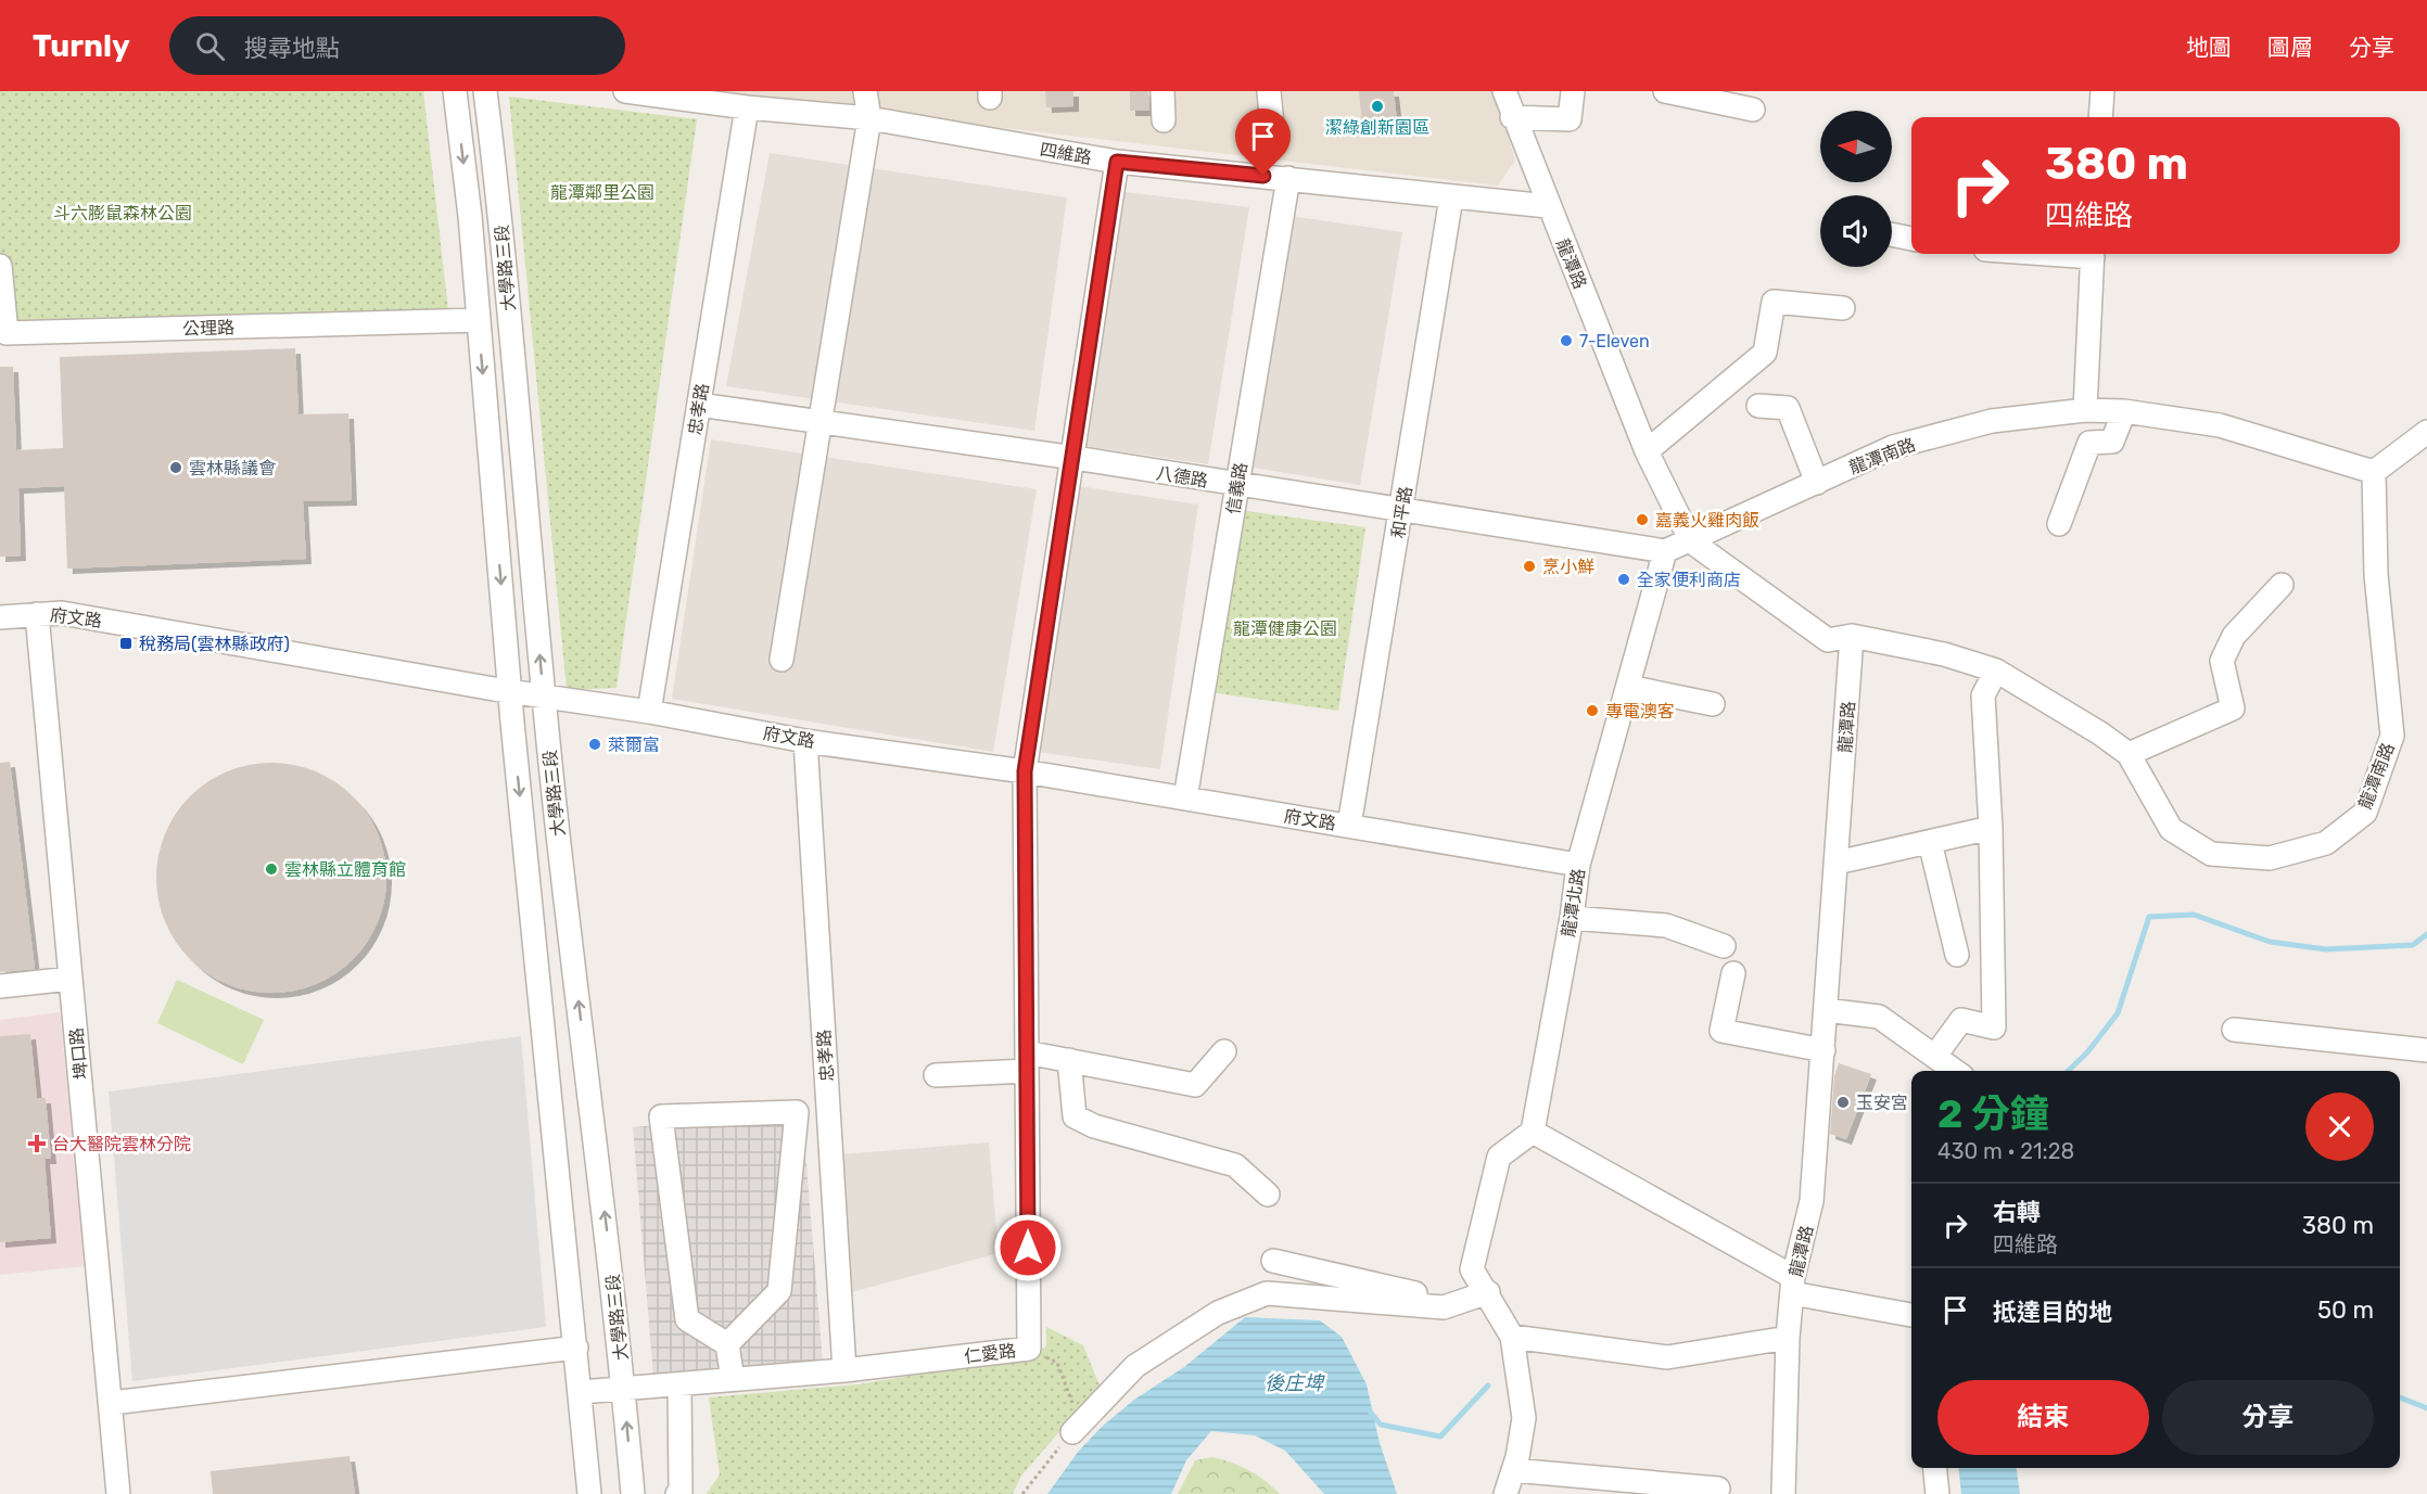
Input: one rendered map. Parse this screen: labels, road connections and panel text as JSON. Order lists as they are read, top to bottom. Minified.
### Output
{"streets":{"street":["四維路","龍潭路","大學路三段","公理路","忠孝路","龍潭南路","八德路","信義路","和平路","府文路","龍潭北路","埤口路","仁愛路"]},"crossings":[["四維路","龍潭路"],["四維路","忠孝路"],["四維路","信義路"],["四維路","和平路"],["四維路","仁愛路"],["龍潭路","龍潭南路"],["大學路三段","公理路"],["大學路三段","府文路"],["大學路三段","仁愛路"],["忠孝路","八德路"],["忠孝路","府文路"],["忠孝路","仁愛路"],["八德路","信義路"],["八德路","和平路"],["八德路","龍潭北路"],["八德路","仁愛路"],["信義路","府文路"],["和平路","府文路"],["府文路","龍潭北路"],["府文路","埤口路"],["府文路","仁愛路"]],"water":["後庄埤"],"parks":["龍潭鄰里公園","斗六膨鼠森林公園","龍潭健康公園"],"places":{"other":["潔綠創新園區","7-Eleven","雲林縣議會","嘉義火雞肉飯","烹小鮮","全家便利商店","專電澳客","萊爾富","雲林縣立體育館","玉安宮"],"transit":["稅務局(雲林縣政府)"],"health":["台大醫院雲林分院"]},"north":"left","page":{"header":"Turnly","search":"搜尋地點","nav":["地圖","圖層","分享"],"turn":["380 m","四維路"],"heading":["2 分鐘","430 m · 21:28"],"list":[{"name":"右轉","note":"四維路","value":"380 m"},{"name":"抵達目的地","value":"50 m"}],"buttons":["結束","分享"]}}
